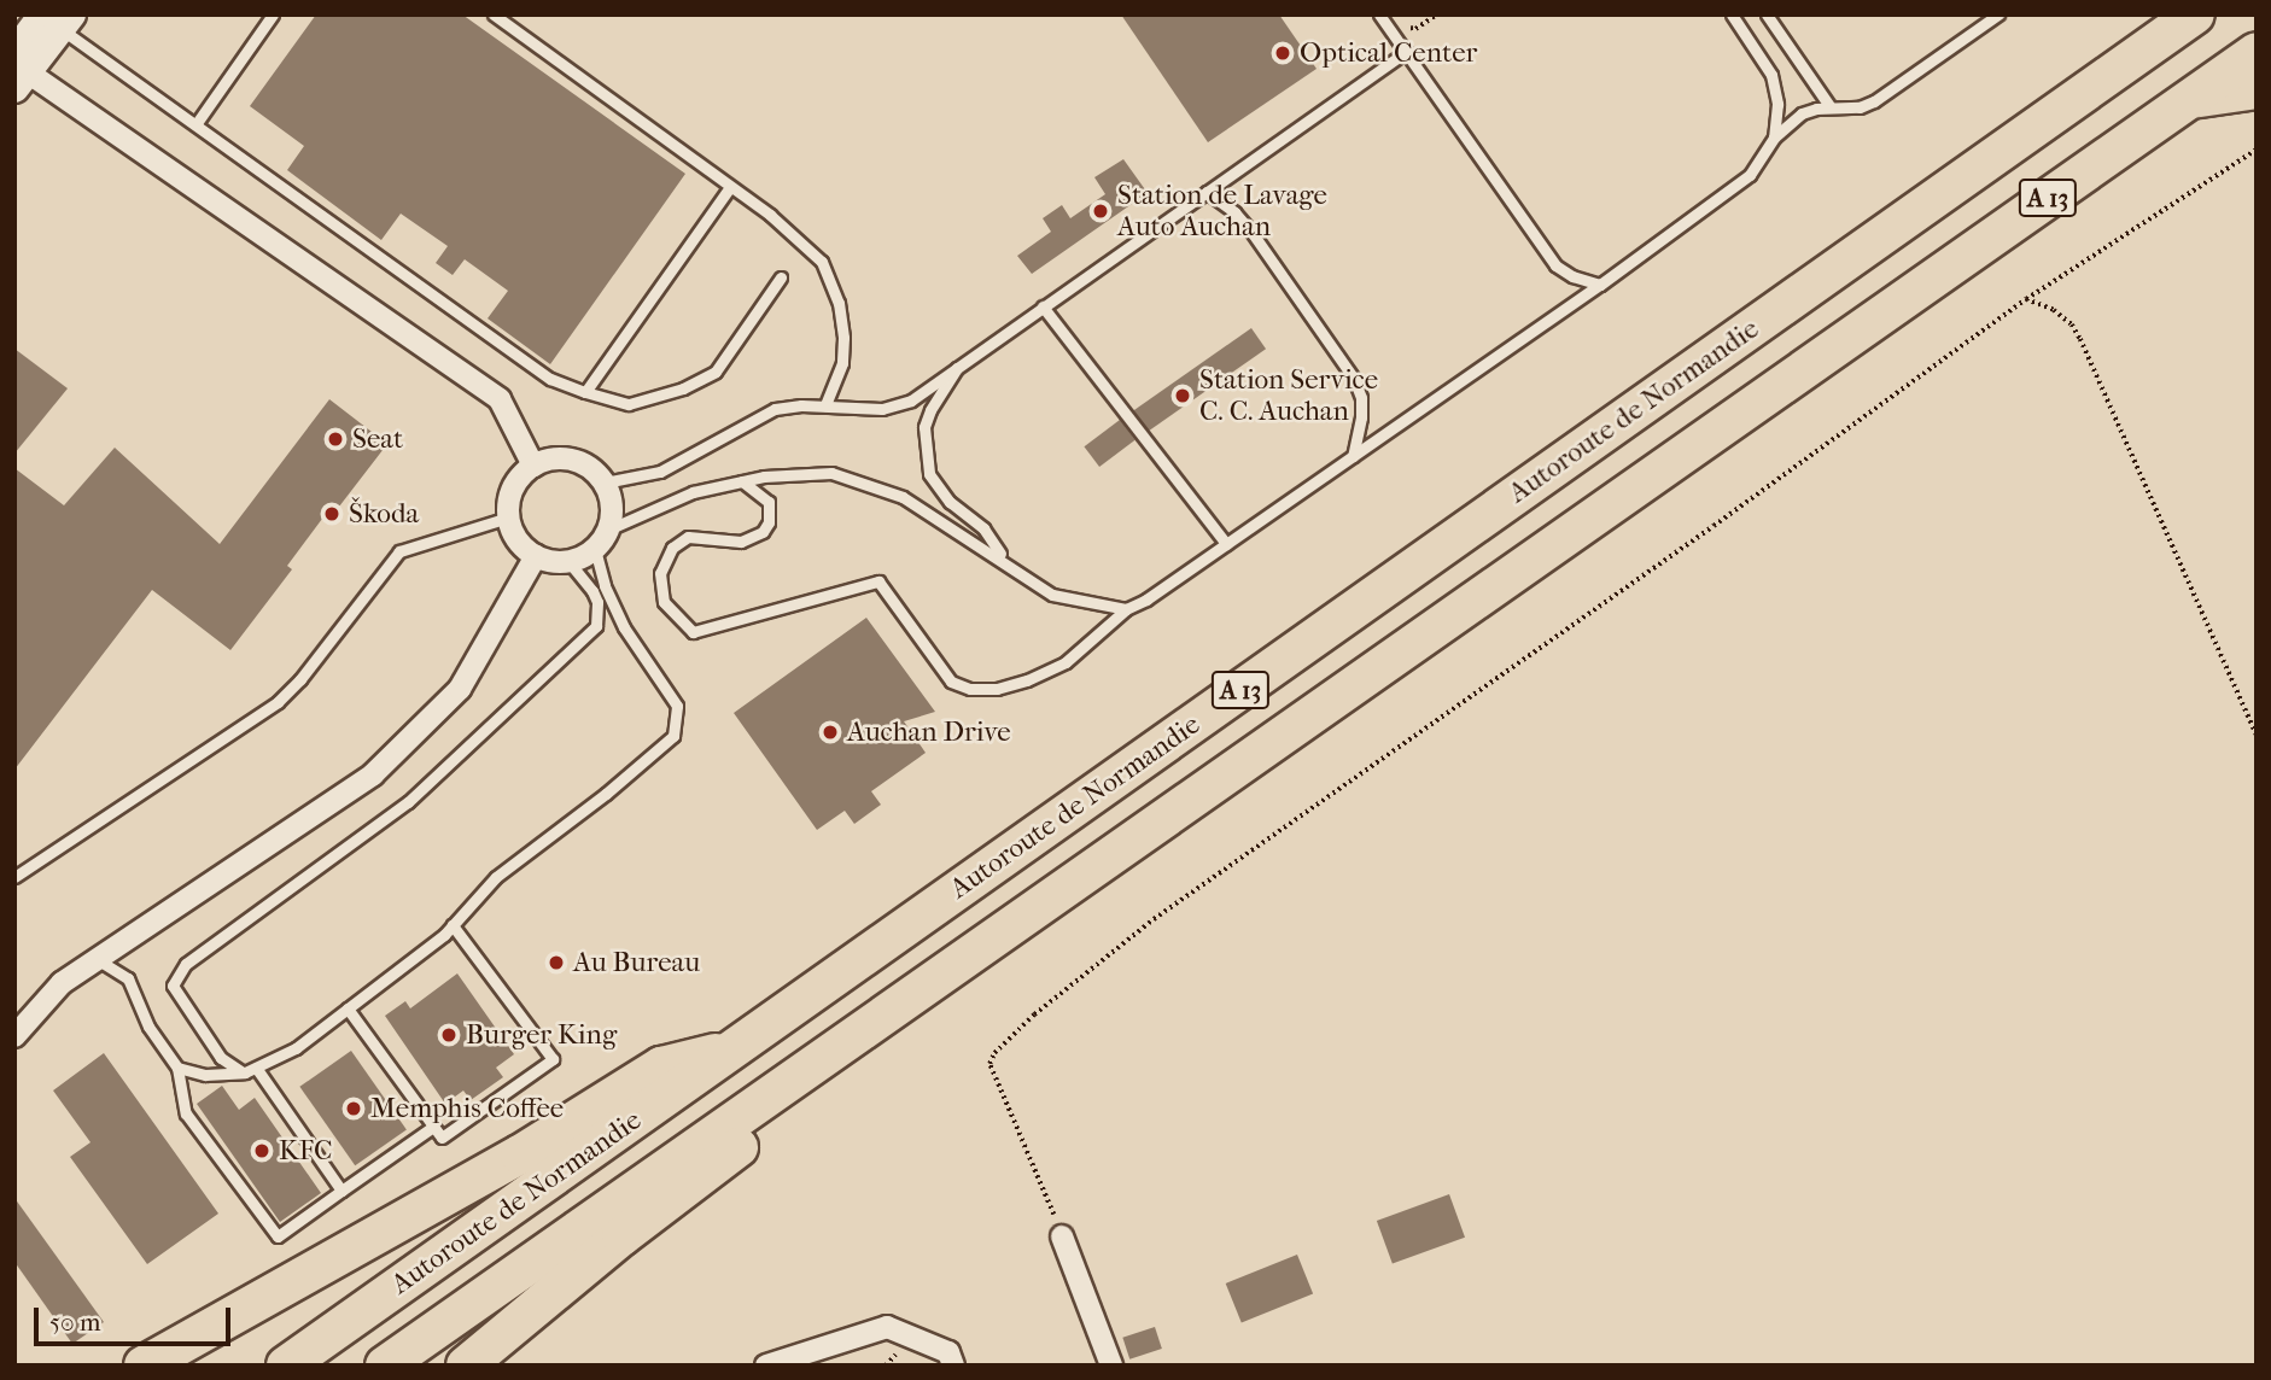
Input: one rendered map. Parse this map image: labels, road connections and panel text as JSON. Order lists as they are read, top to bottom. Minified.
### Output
{"streets":{"highway":["A 13","Autoroute de Normandie"]},"places":["Optical Center","Station de Lavage Auto Auchan","Station Service C. C. Auchan","Seat","Škoda","Auchan Drive","Au Bureau","Burger King","Memphis Coffee","KFC"],"scale_bar":"50 m"}
